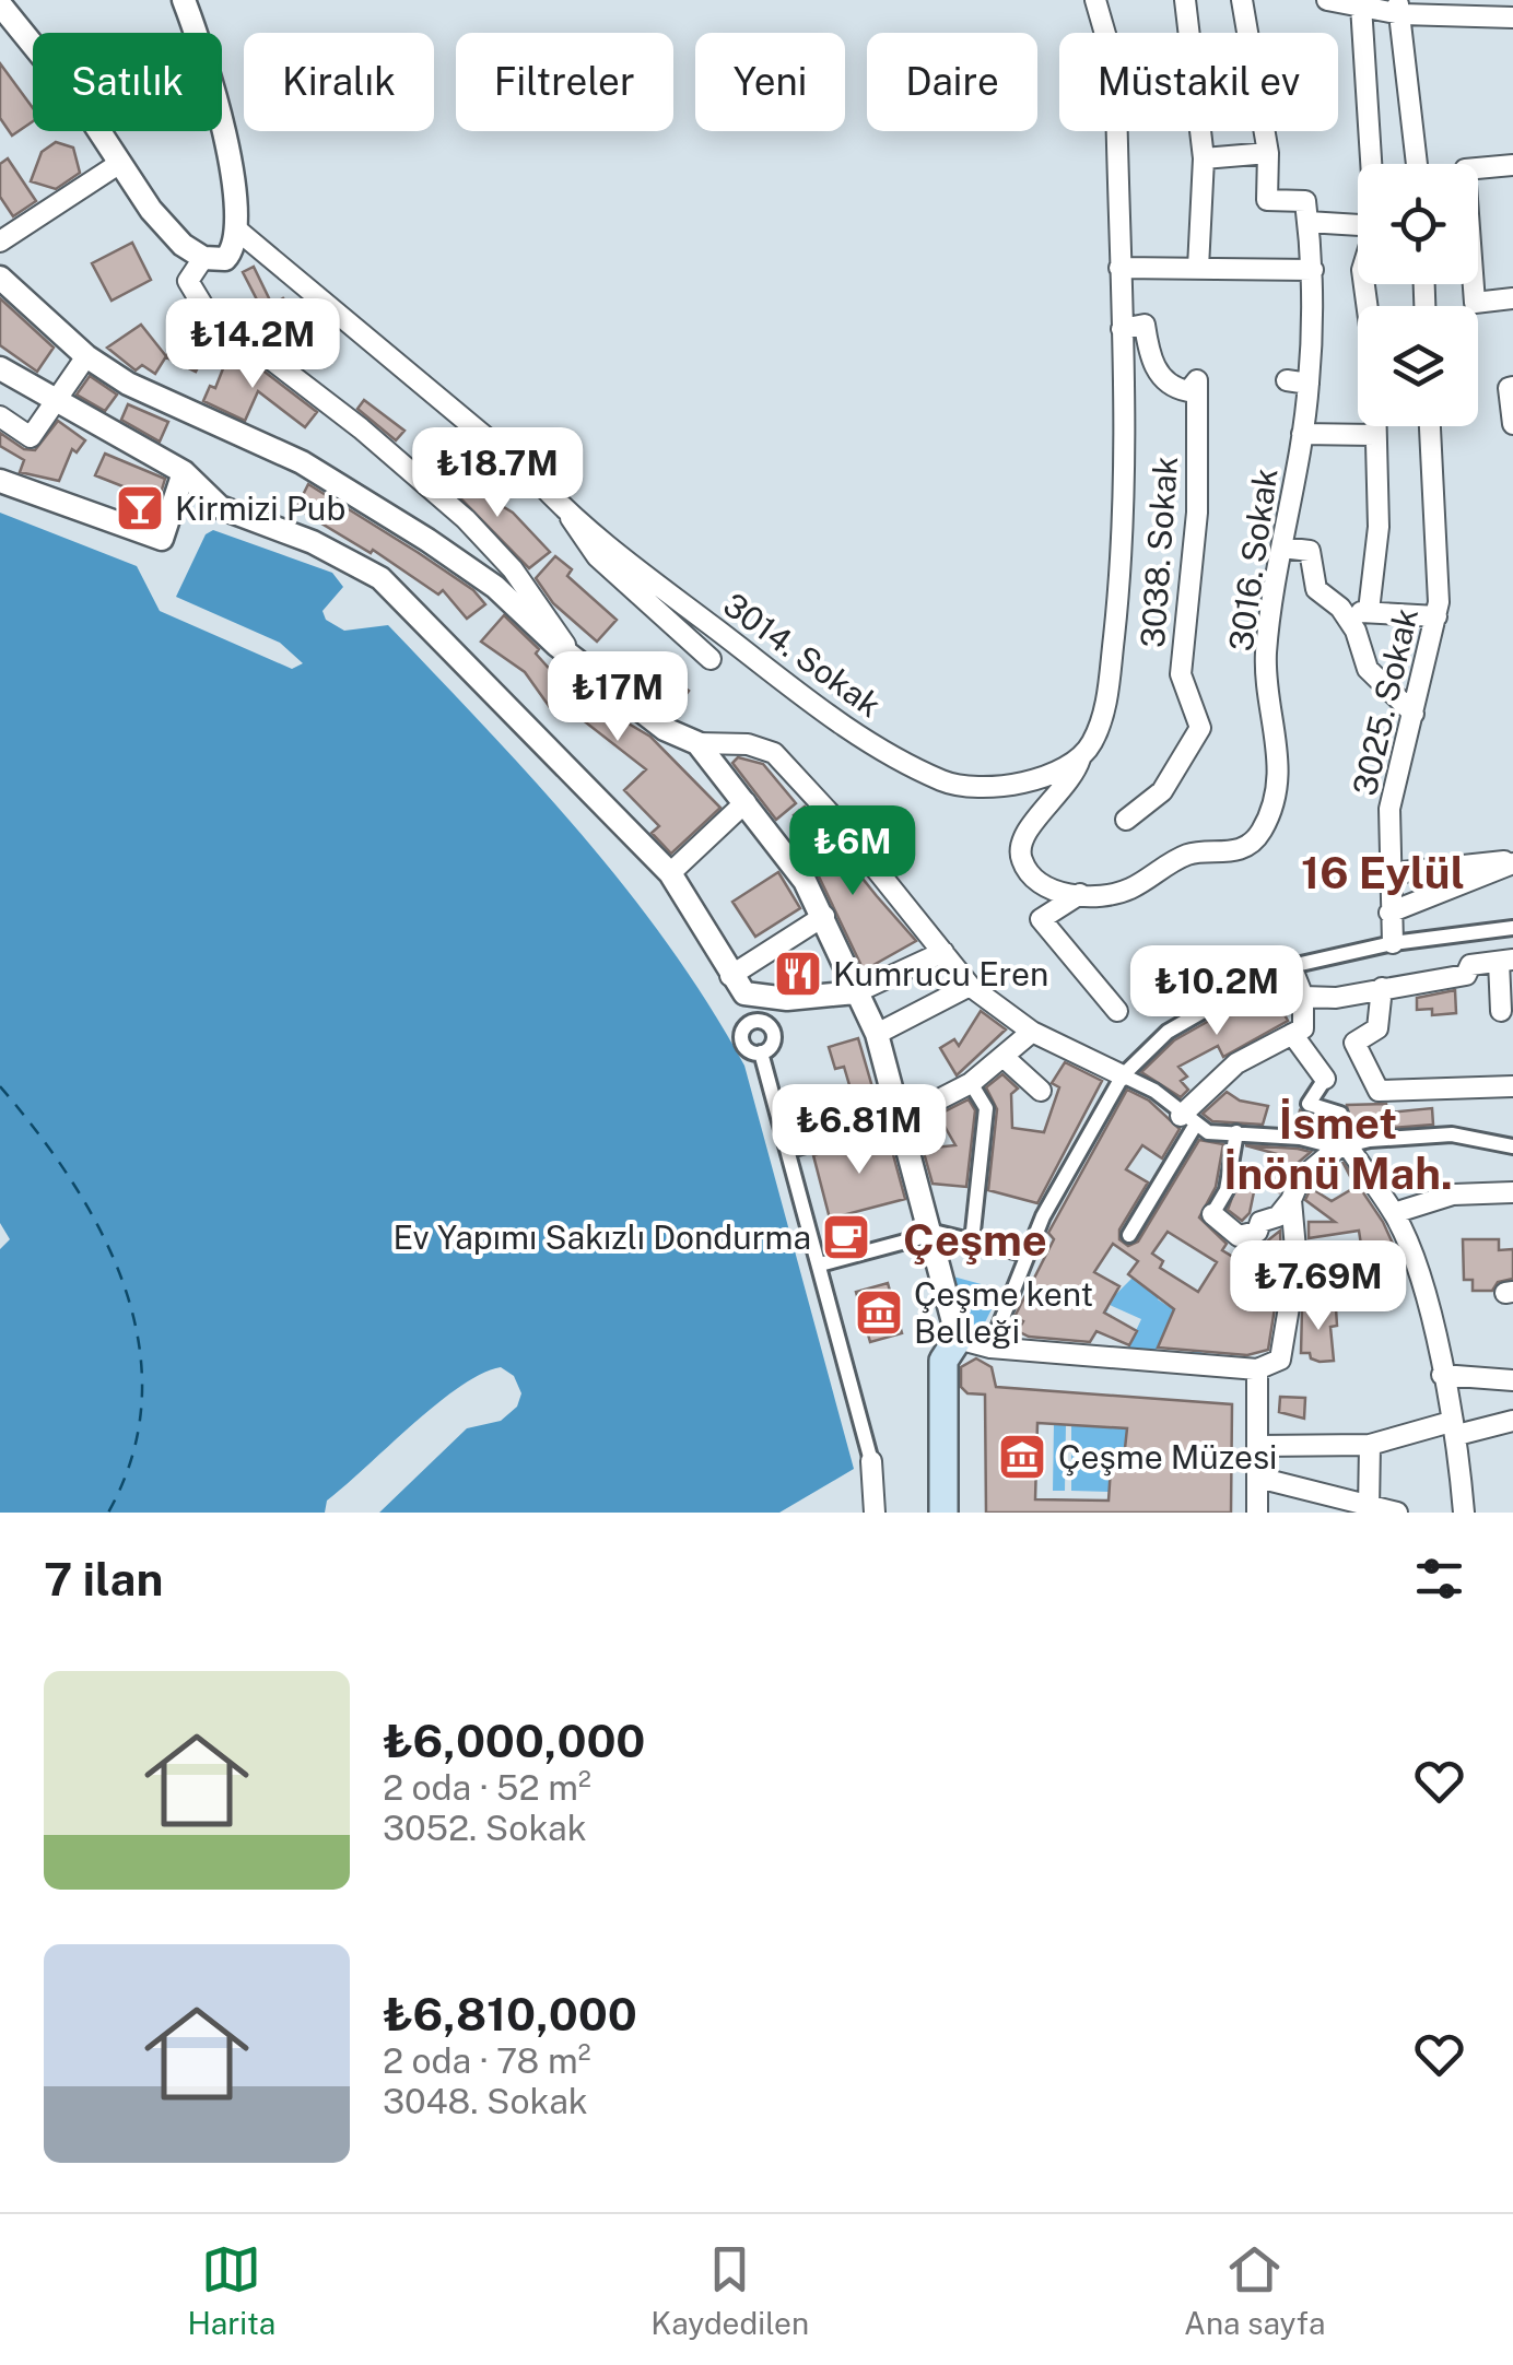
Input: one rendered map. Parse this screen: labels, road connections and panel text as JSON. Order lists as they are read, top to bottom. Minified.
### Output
{"streets":{"street":["3038. Sokak","3016. Sokak","3014. Sokak","3025. Sokak"]},"crossings":[["3016. Sokak","3014. Sokak"]],"districts":["16 Eylül","İsmet İnönü Mah.","Çeşme"],"places":{"bar":["Kirmizi Pub"],"restaurant":["Kumrucu Eren"],"cafe":["Ev Yapımı Sakızlı Dondurma"],"museum":["Çeşme kent Belleği","Çeşme Müzesi"]},"page":{"chip":["Satılık","Kiralık","Filtreler","Yeni","Daire","Müstakil ev"],"price":["₺14.2M","₺18.7M","₺17M","₺6M","₺10.2M","₺6.81M","₺7.69M"],"heading":"7 ilan","list":[{"name":"₺6,000,000","note":"2 oda · 52 m² · 3052. Sokak"},{"name":"₺6,810,000","note":"2 oda · 78 m² · 3048. Sokak"}],"tabs":["Harita","Kaydedilen","Ana sayfa"]}}
